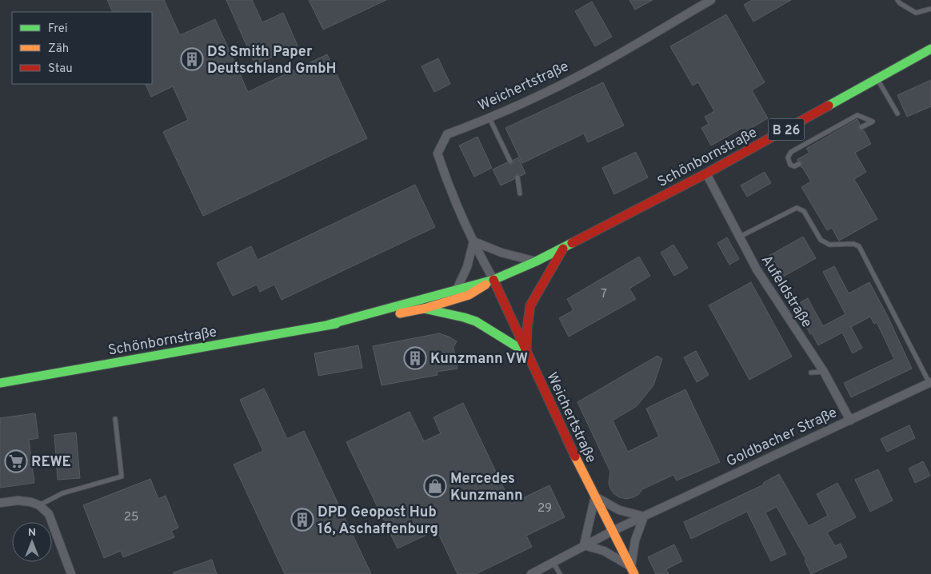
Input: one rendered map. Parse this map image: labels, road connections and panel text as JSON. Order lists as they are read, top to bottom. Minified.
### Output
{"streets":{"main road":["Weichertstraße","B 26","Schönbornstraße"],"street":["Aufeldstraße","Goldbacher Straße"]},"crossings":[["Weichertstraße","Schönbornstraße"],["Weichertstraße","Goldbacher Straße"],["Schönbornstraße","Aufeldstraße"],["Aufeldstraße","Goldbacher Straße"]],"places":{"building":["DS Smith Paper Deutschland GmbH","Kunzmann VW","DPD Geopost Hub 16, Aschaffenburg"],"supermarket":["REWE"],"shop":["Mercedes Kunzmann"]},"house_numbers":["7","29","25"],"legend":["Frei","Zäh","Stau"],"north":"top"}
